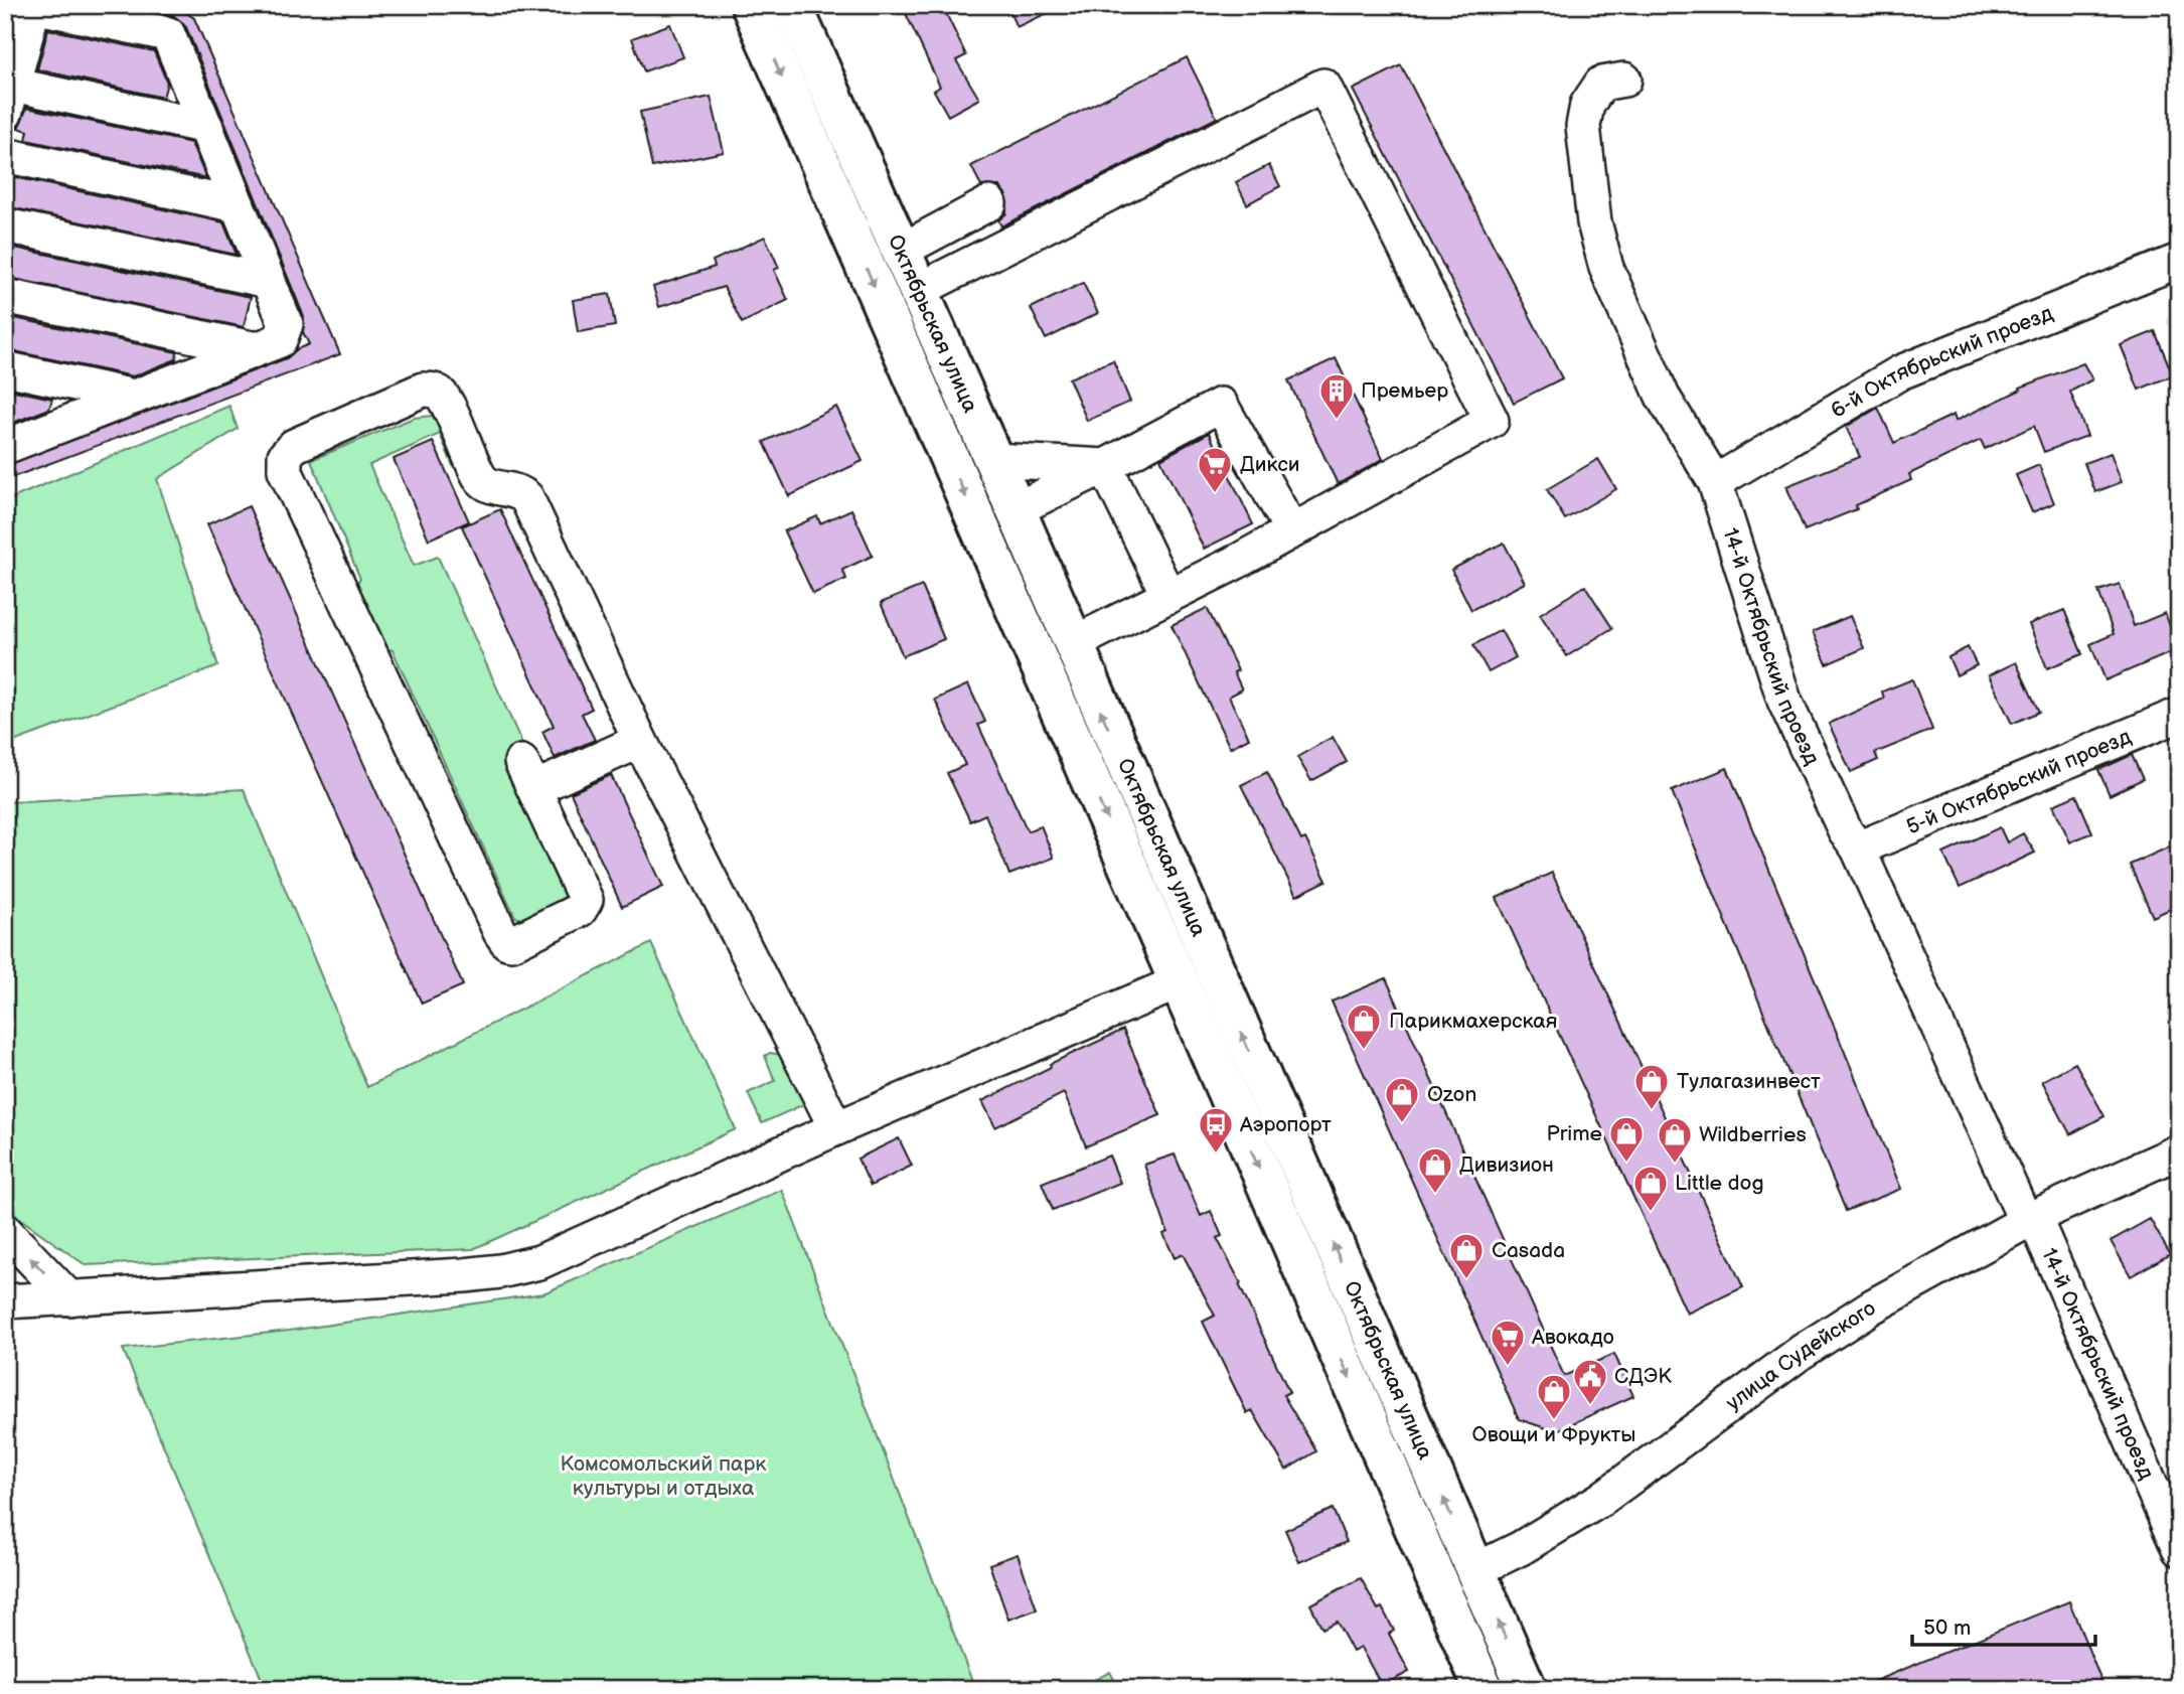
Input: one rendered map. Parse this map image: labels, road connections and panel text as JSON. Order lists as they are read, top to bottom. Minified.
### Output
{"streets":{"main road":["Октябрьская улица","улица Судейского"],"street":["6-й Октябрьский проезд","14-й Октябрьский проезд","5-й Октябрьский проезд"]},"crossings":[["Октябрьская улица","улица Судейского"],["6-й Октябрьский проезд","14-й Октябрьский проезд"],["14-й Октябрьский проезд","5-й Октябрьский проезд"],["14-й Октябрьский проезд","улица Судейского"]],"parks":["Комсомольский парк культуры и отдыха"],"places":{"building":["Премьер"],"supermarket":["Дикси","Авокадо"],"shop":["Парикмахерская","Тулагазинвест","Ozon","Prime","Wildberries","Дивизион","Little dog","Casada","Овощи и Фрукты"],"bus stop":["Аэропорт"],"public building":["СДЭК"]},"scale_bar":"50 m"}
